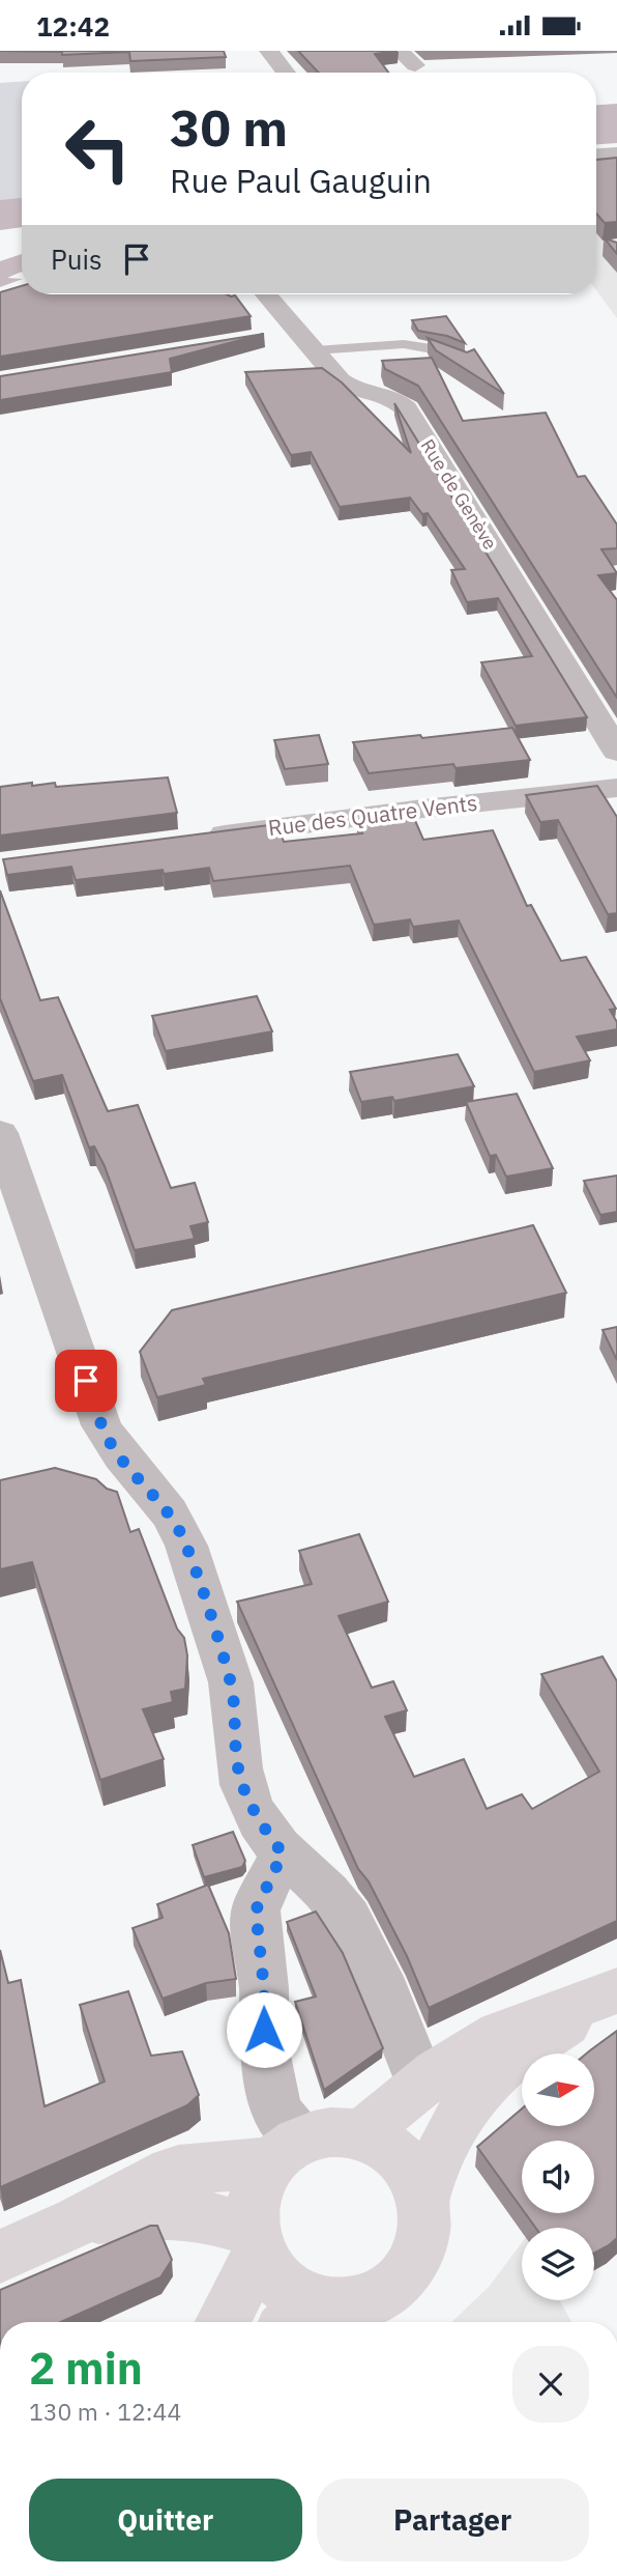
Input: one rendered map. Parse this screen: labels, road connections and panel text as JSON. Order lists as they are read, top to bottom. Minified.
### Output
{"streets":{"street":["Rue de Genève","Rue des Quatre Vents"]},"north":"right","page":{"status":"12:42","turn":["30 m","Rue Paul Gauguin"],"then":"Puis","heading":["2 min","130 m · 12:44"],"buttons":["Quitter","Partager"]}}
